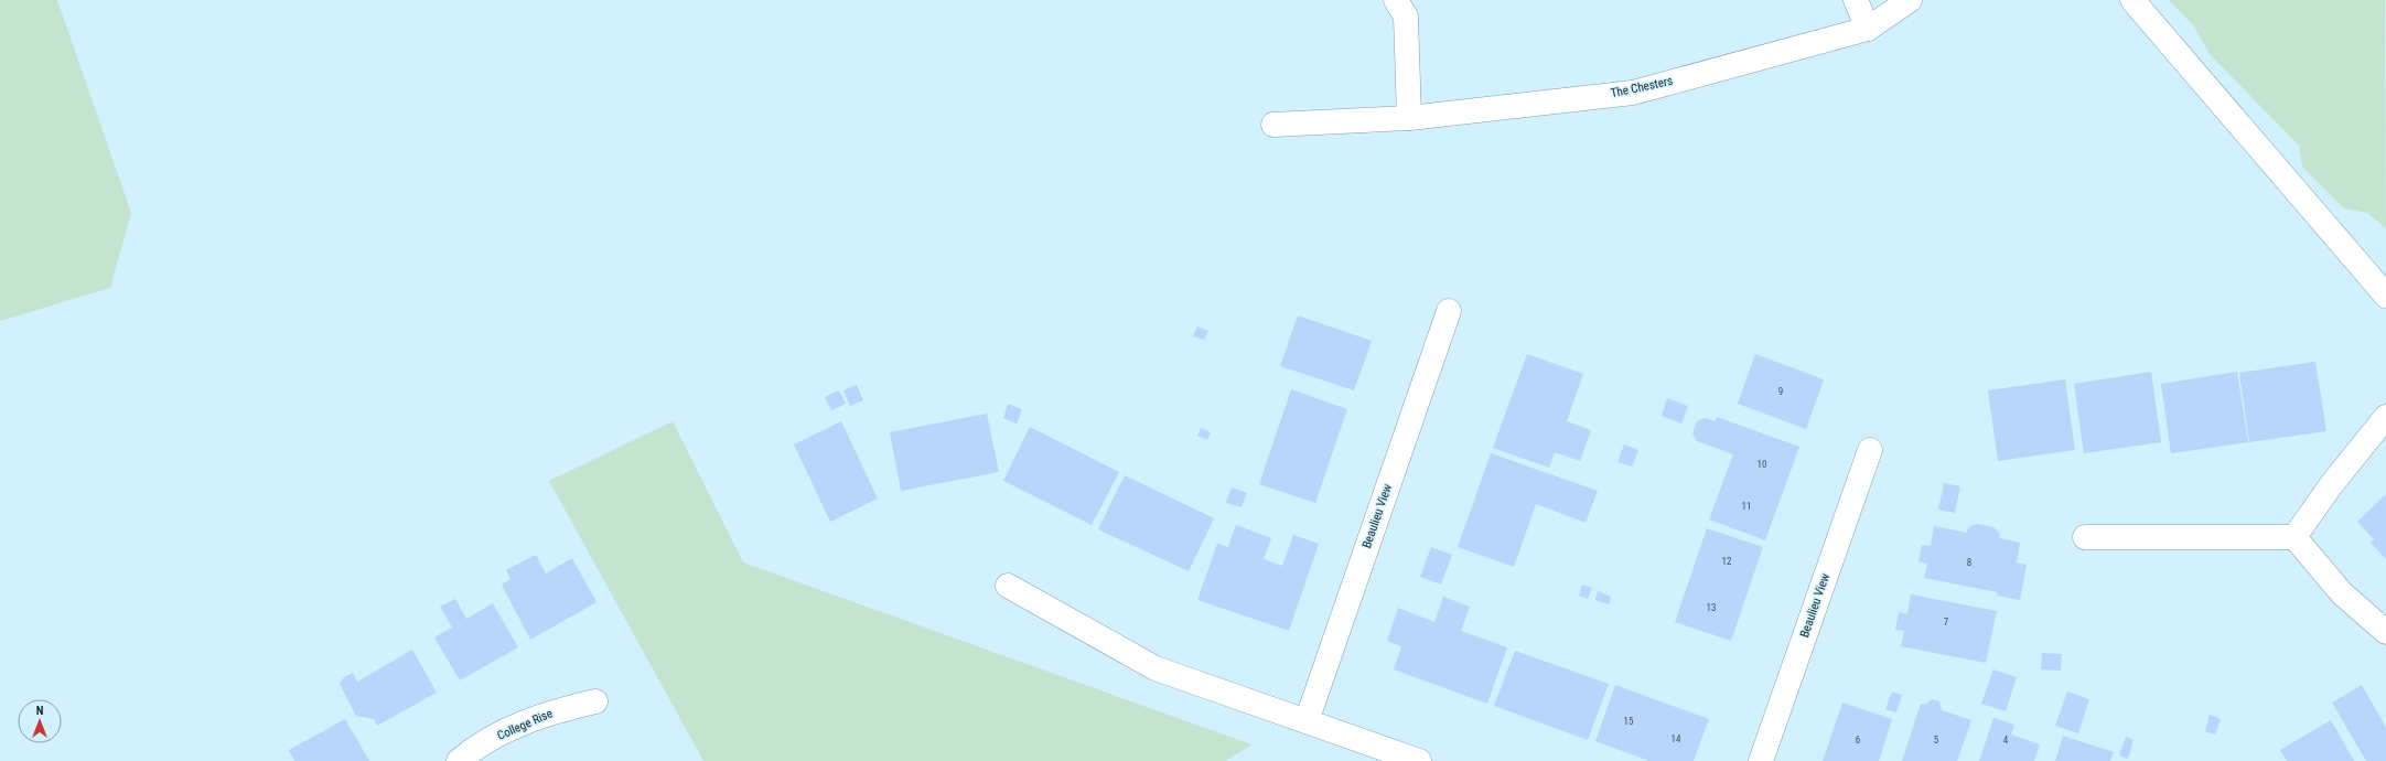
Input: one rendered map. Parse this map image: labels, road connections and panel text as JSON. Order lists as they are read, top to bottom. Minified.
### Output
{"streets":{"street":["The Chesters","Beaulieu View","College Rise"]},"house_numbers":["9","10","11","12","8","13","7","15","14","6","5","4"],"north":"top"}
